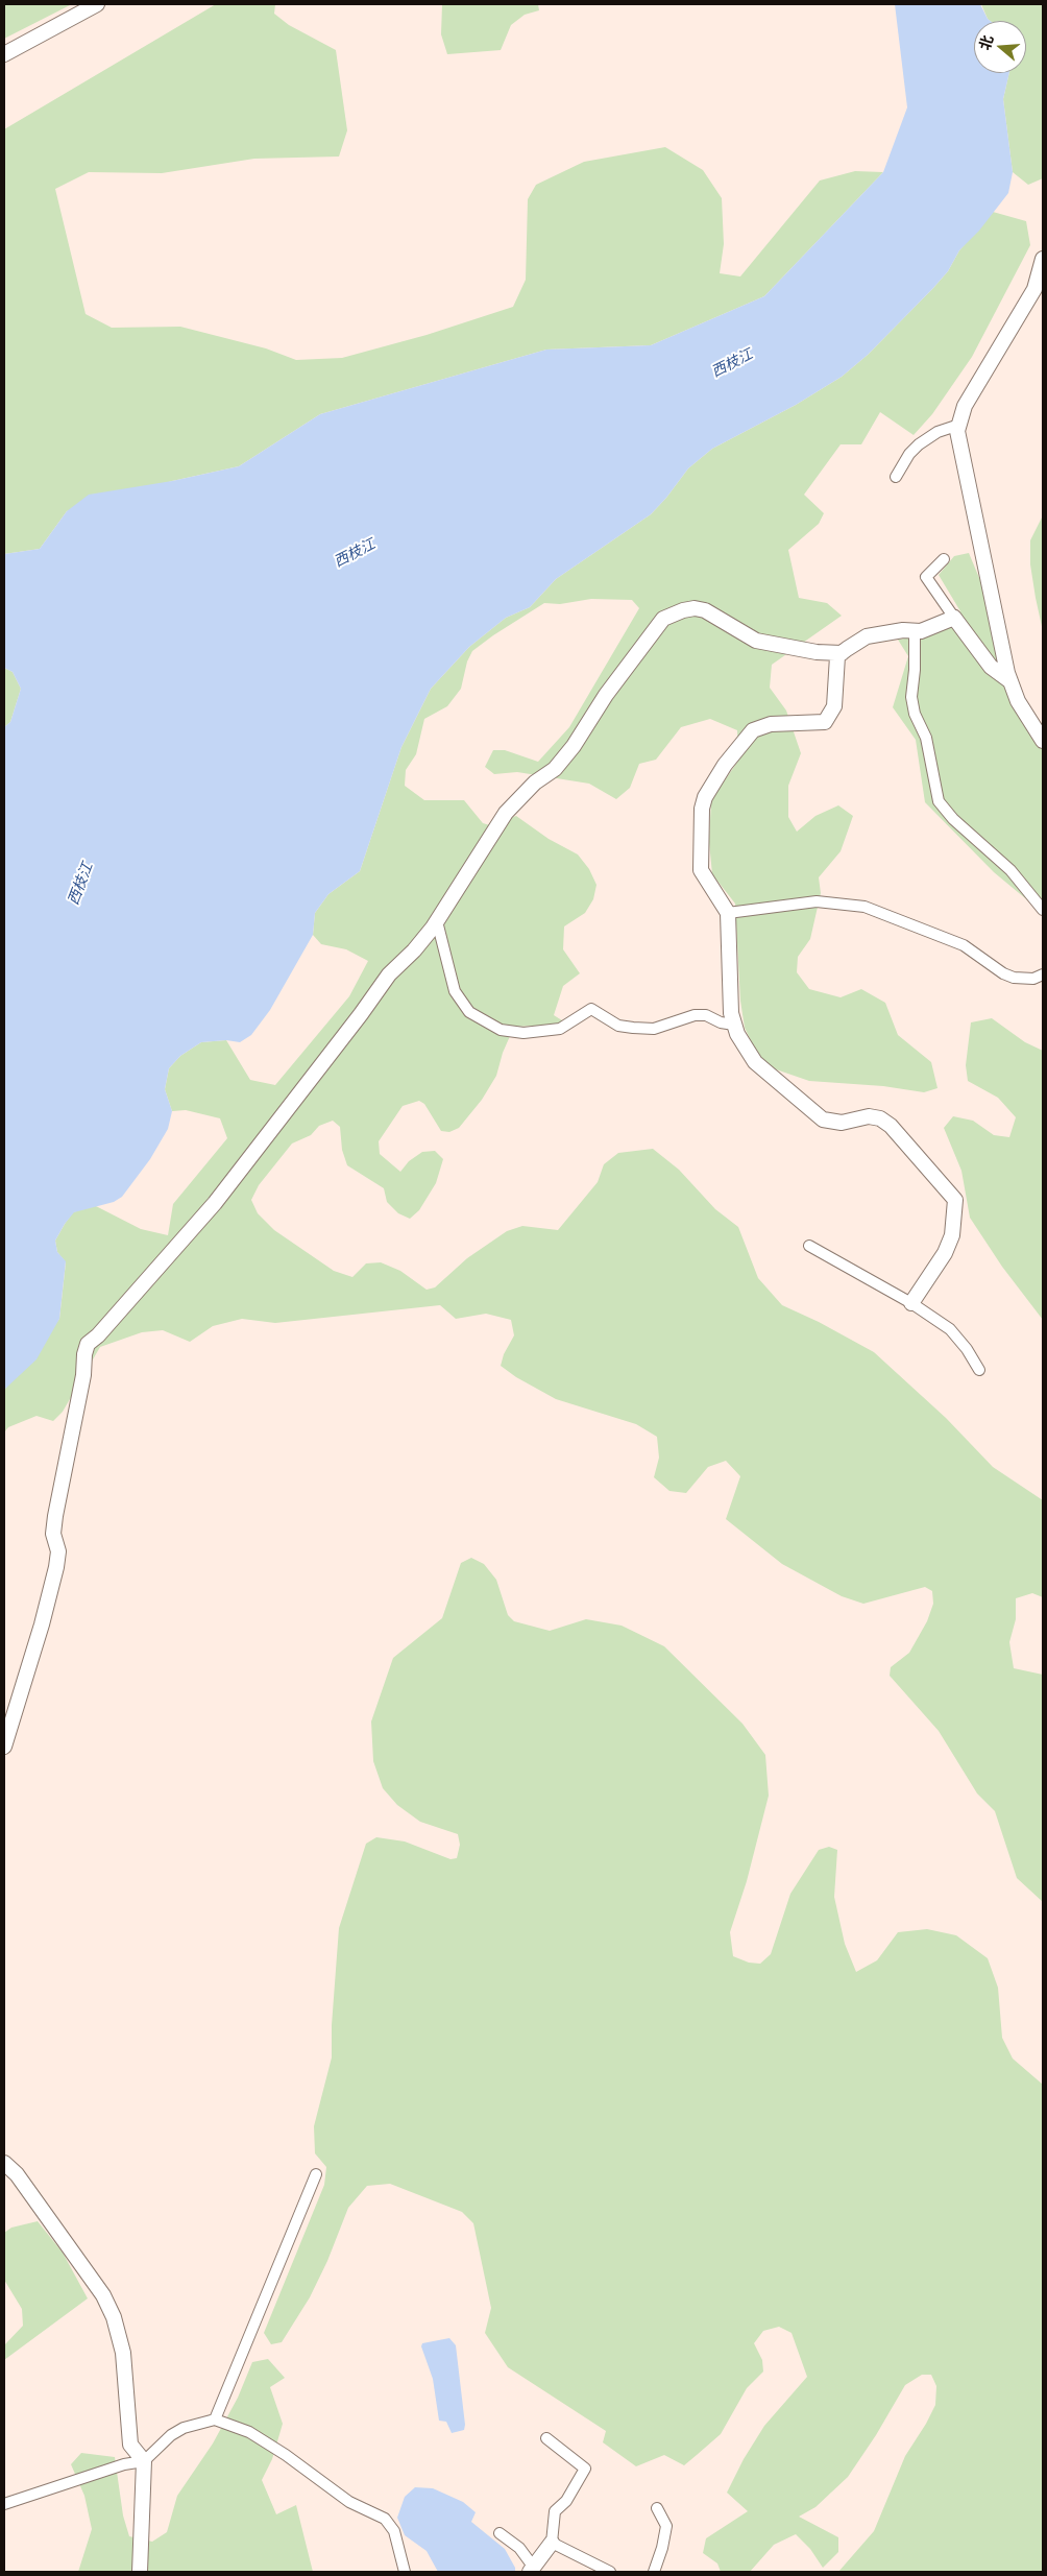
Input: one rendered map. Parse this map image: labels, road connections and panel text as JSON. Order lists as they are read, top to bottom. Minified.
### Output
{"water":["西枝江"],"north":"left"}
